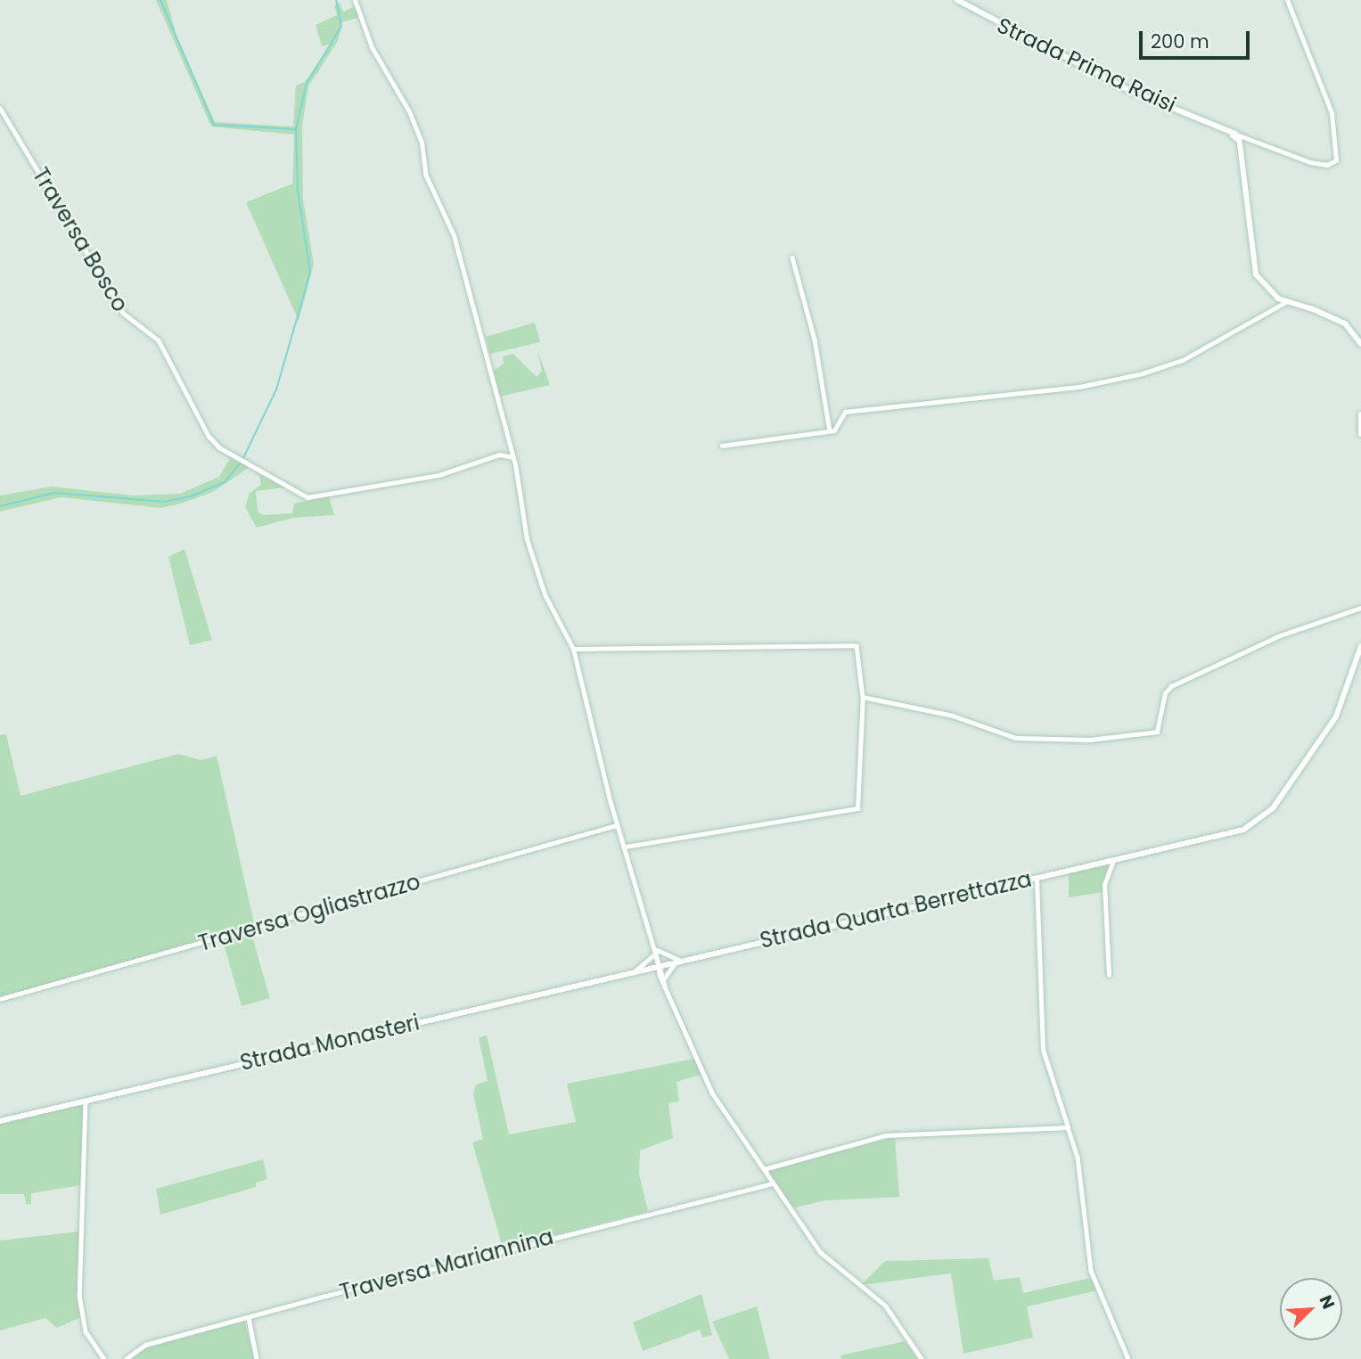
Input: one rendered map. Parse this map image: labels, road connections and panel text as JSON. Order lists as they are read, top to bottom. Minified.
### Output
{"streets":{"main road":["Strada Prima Raisi","Strada Quarta Berrettazza","Strada Monasteri"],"street":["Traversa Bosco","Traversa Ogliastrazzo","Traversa Mariannina"]},"crossings":[["Strada Quarta Berrettazza","Strada Monasteri"]],"scale_bar":"200 m","north":"top right"}
